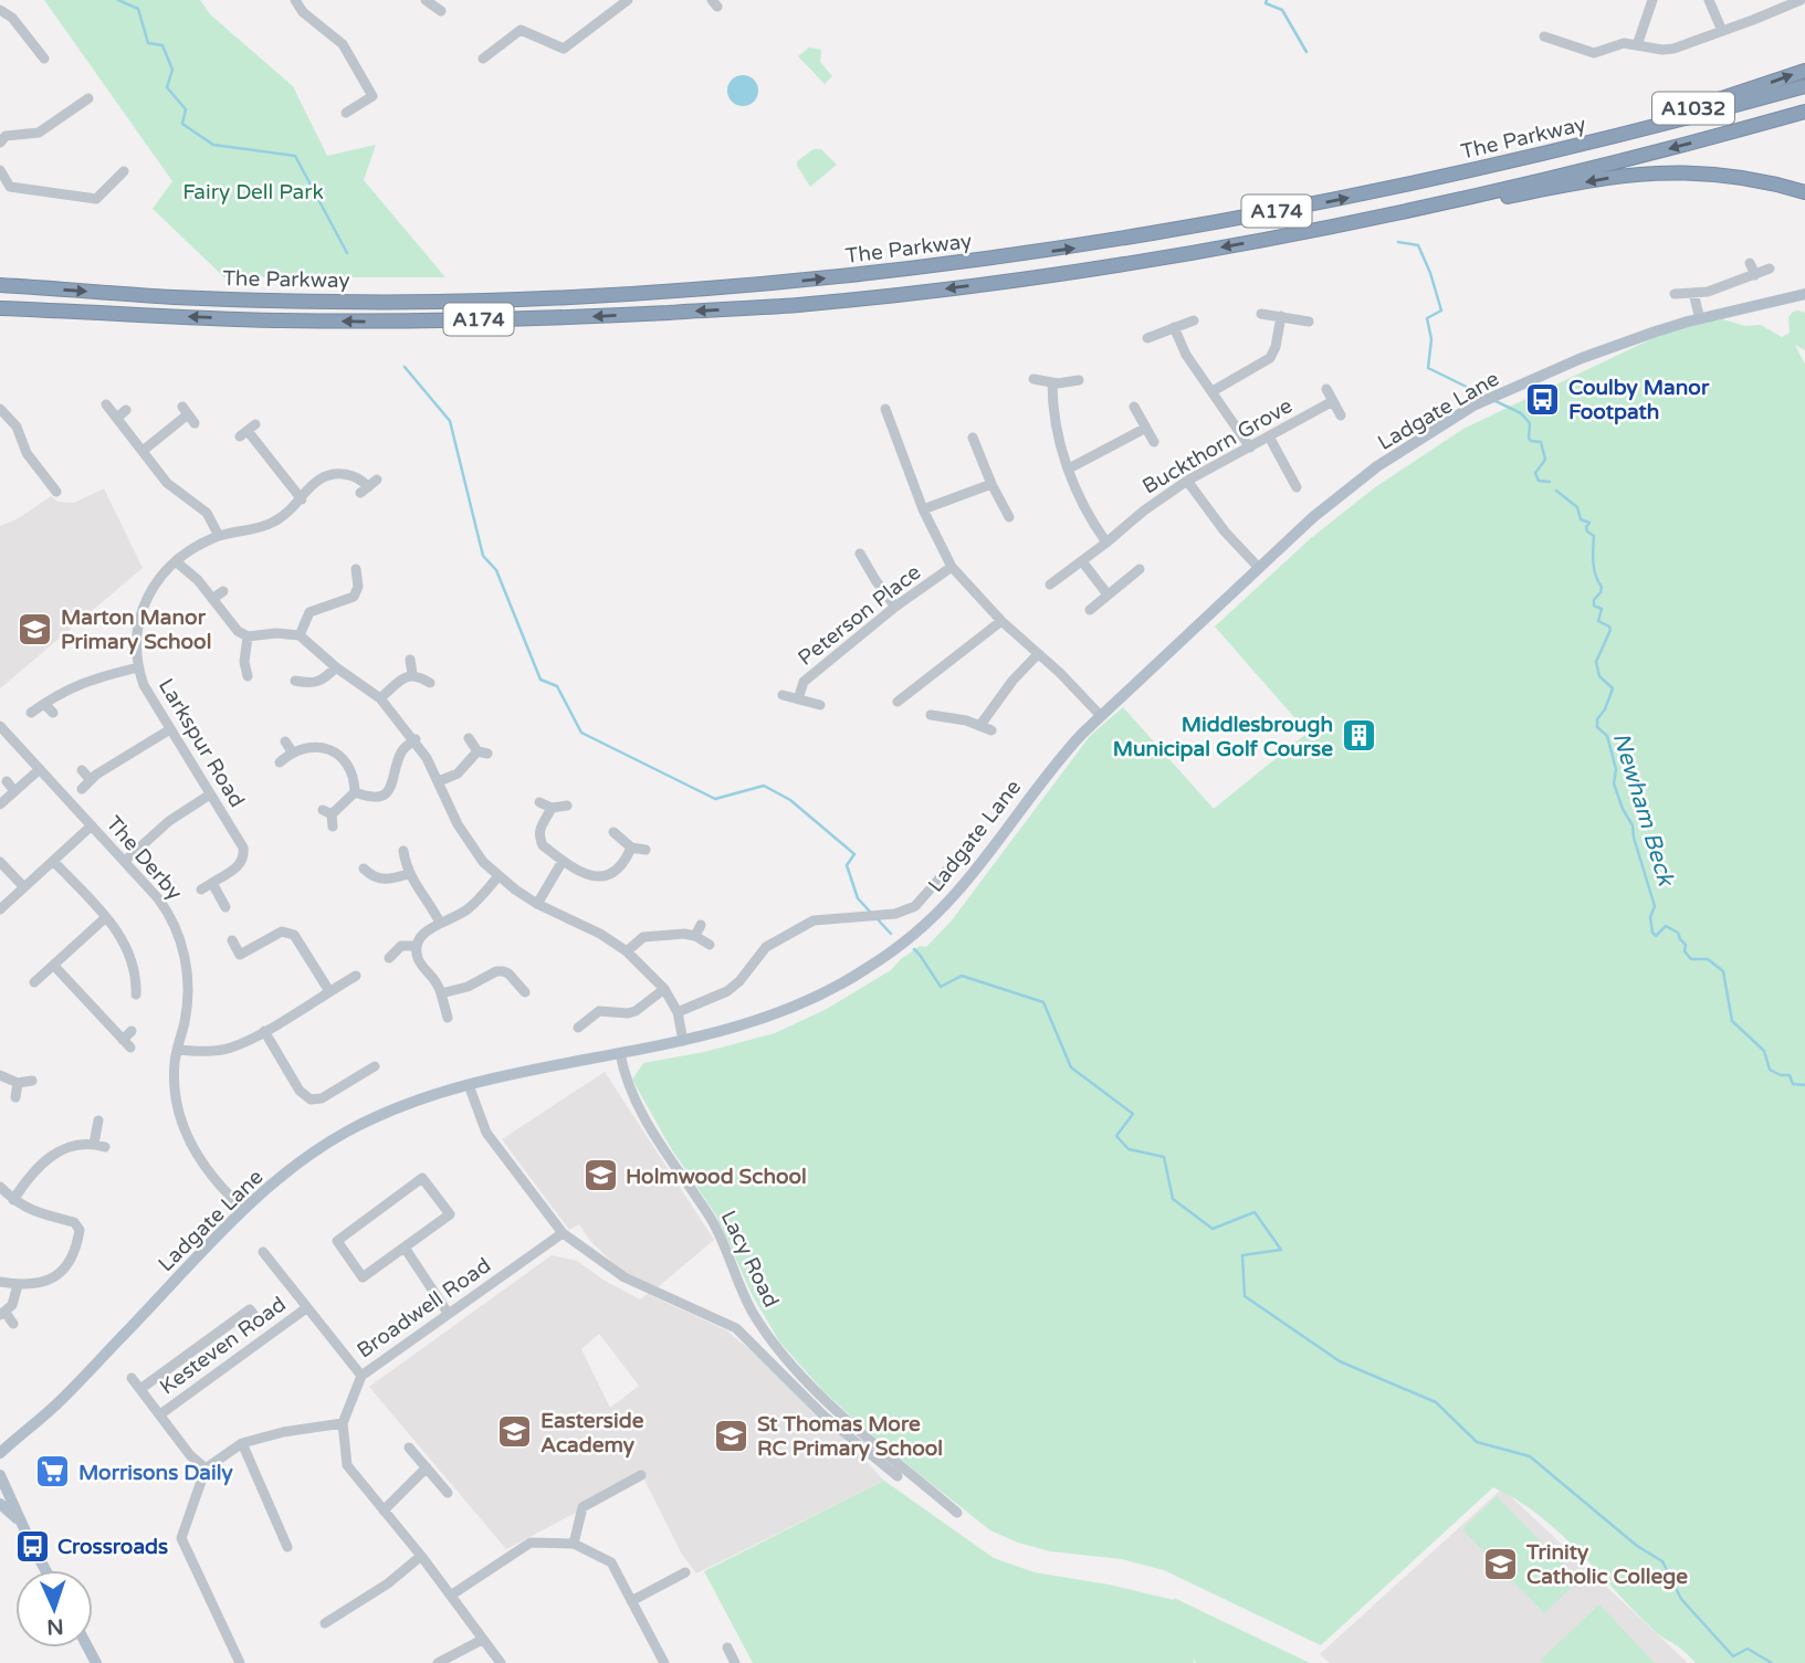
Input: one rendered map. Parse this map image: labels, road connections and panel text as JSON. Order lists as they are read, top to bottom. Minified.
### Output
{"streets":{"highway":["A1032","The Parkway","A174"],"main road":["Ladgate Lane"],"street":["Buckthorn Grove","Peterson Place","Larkspur Road","The Derby","Lacy Road","Broadwell Road","Kesteven Road"]},"crossings":[["A1032","The Parkway"],["The Parkway","A174"],["Ladgate Lane","The Derby"],["Ladgate Lane","Lacy Road"]],"water":["Newham Beck"],"parks":["Fairy Dell Park"],"places":{"bus stop":["Coulby Manor Footpath","Crossroads"],"school or university":["Marton Manor Primary School","Holmwood School","Easterside Academy","St Thomas More RC Primary School","Trinity Catholic College"],"building":["Middlesbrough Municipal Golf Course"],"supermarket":["Morrisons Daily"]},"north":"bottom"}
